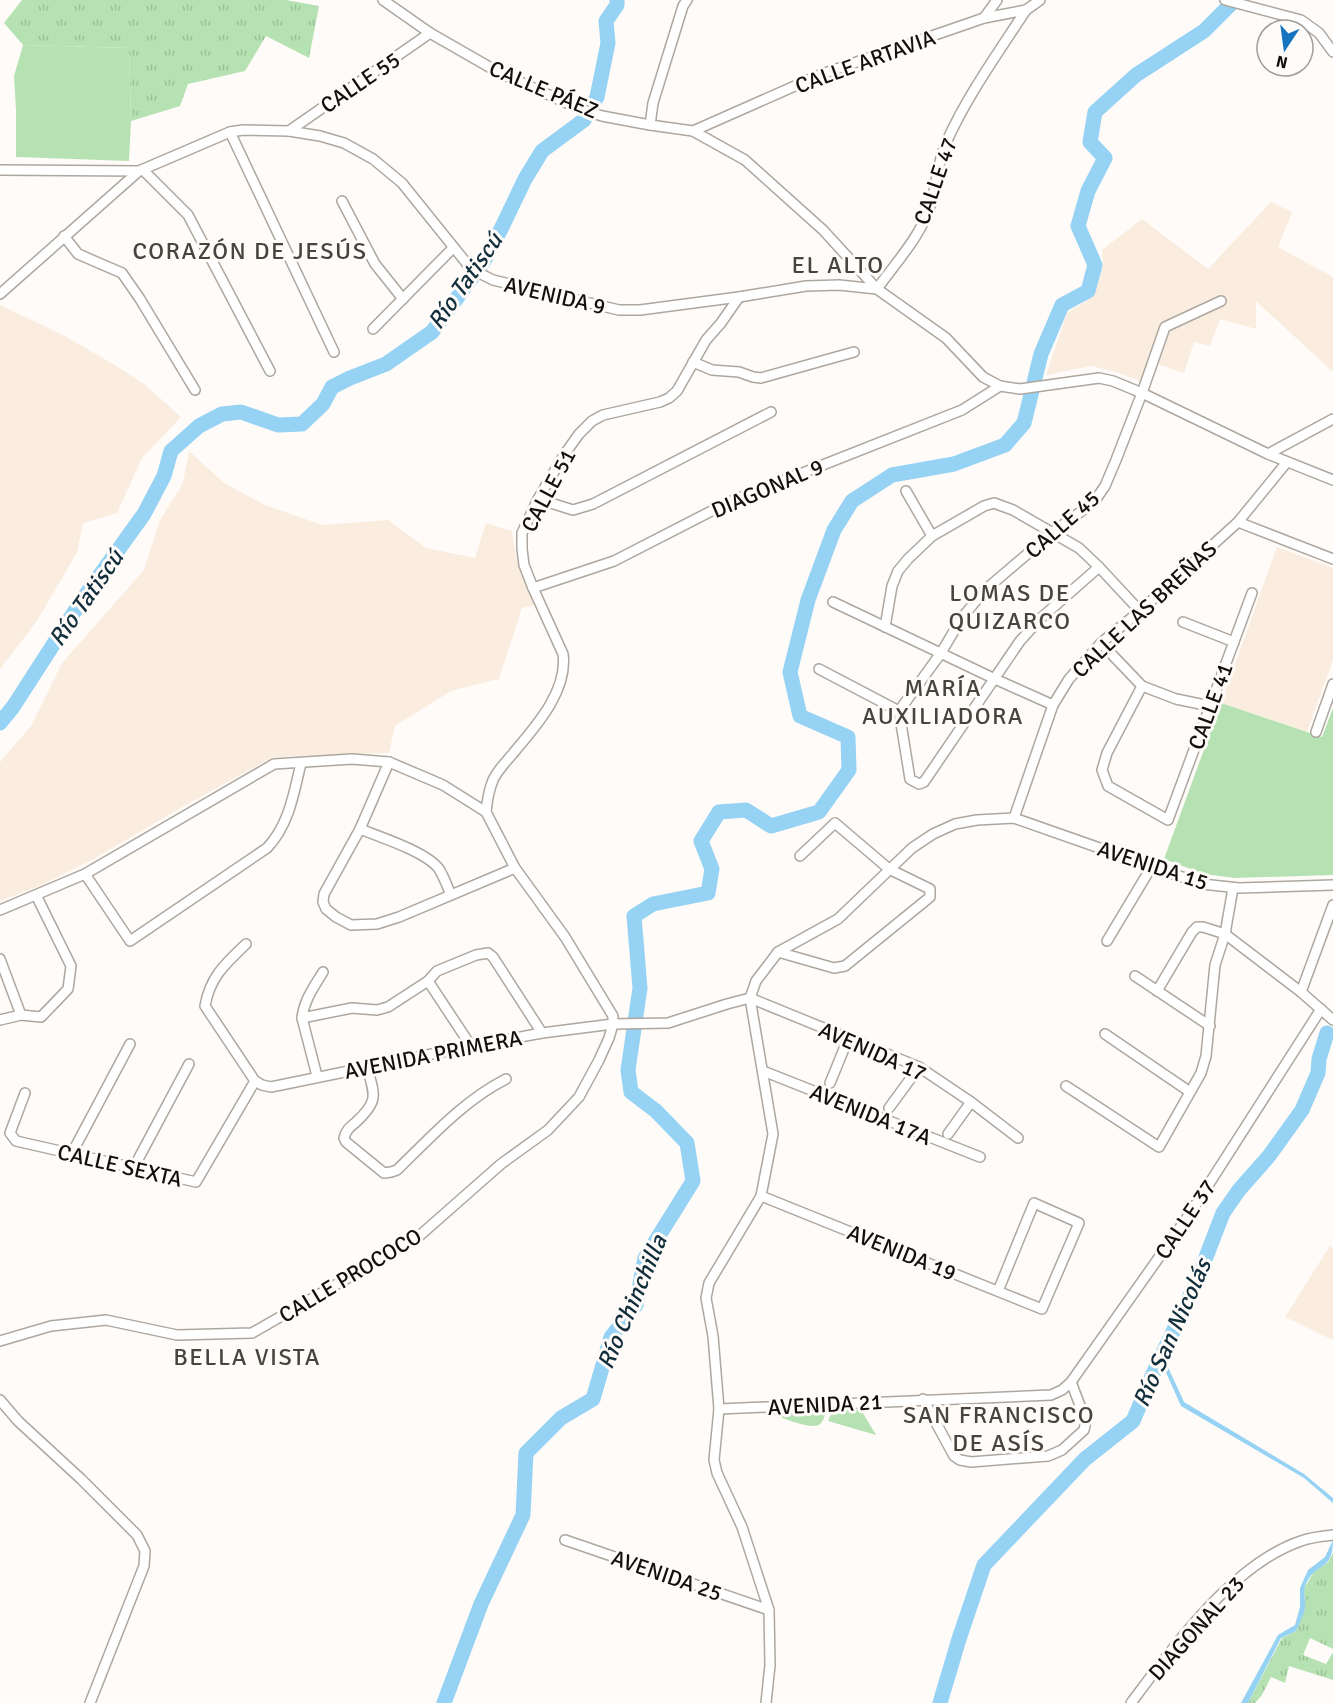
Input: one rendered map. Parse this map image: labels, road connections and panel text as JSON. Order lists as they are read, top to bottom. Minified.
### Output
{"streets":{"street":["CALLE ARTAVIA","CALLE 55","CALLE PÁEZ","CALLE 47","AVENIDA 9","DIAGONAL 9","CALLE 51","CALLE 45","CALLE LAS BREÑAS","CALLE 41","AVENIDA 15","AVENIDA 17","AVENIDA PRIMERA","AVENIDA 17A","CALLE SEXTA","CALLE 37","AVENIDA 19","CALLE PROCOCO","AVENIDA 21","AVENIDA 25","DIAGONAL 23"]},"crossings":[["CALLE ARTAVIA","CALLE PÁEZ"],["CALLE ARTAVIA","CALLE 47"],["CALLE 55","CALLE PÁEZ"],["CALLE 55","AVENIDA 9"],["CALLE PÁEZ","CALLE 47"],["CALLE PÁEZ","AVENIDA 9"],["CALLE 47","AVENIDA 9"],["AVENIDA 9","DIAGONAL 9"],["AVENIDA 9","CALLE 51"],["DIAGONAL 9","CALLE 51"],["CALLE LAS BREÑAS","AVENIDA 15"],["AVENIDA PRIMERA","CALLE SEXTA"],["AVENIDA PRIMERA","CALLE PROCOCO"],["CALLE 37","AVENIDA 21"]],"districts":["CORAZÓN DE JESÚS","EL ALTO","LOMAS DE QUIZARCO","MARÍA AUXILIADORA","BELLA VISTA","SAN FRANCISCO DE ASÍS"],"water":["Río Tatiscú","Río Chinchilla","Río San Nicolás"],"north":"bottom"}
